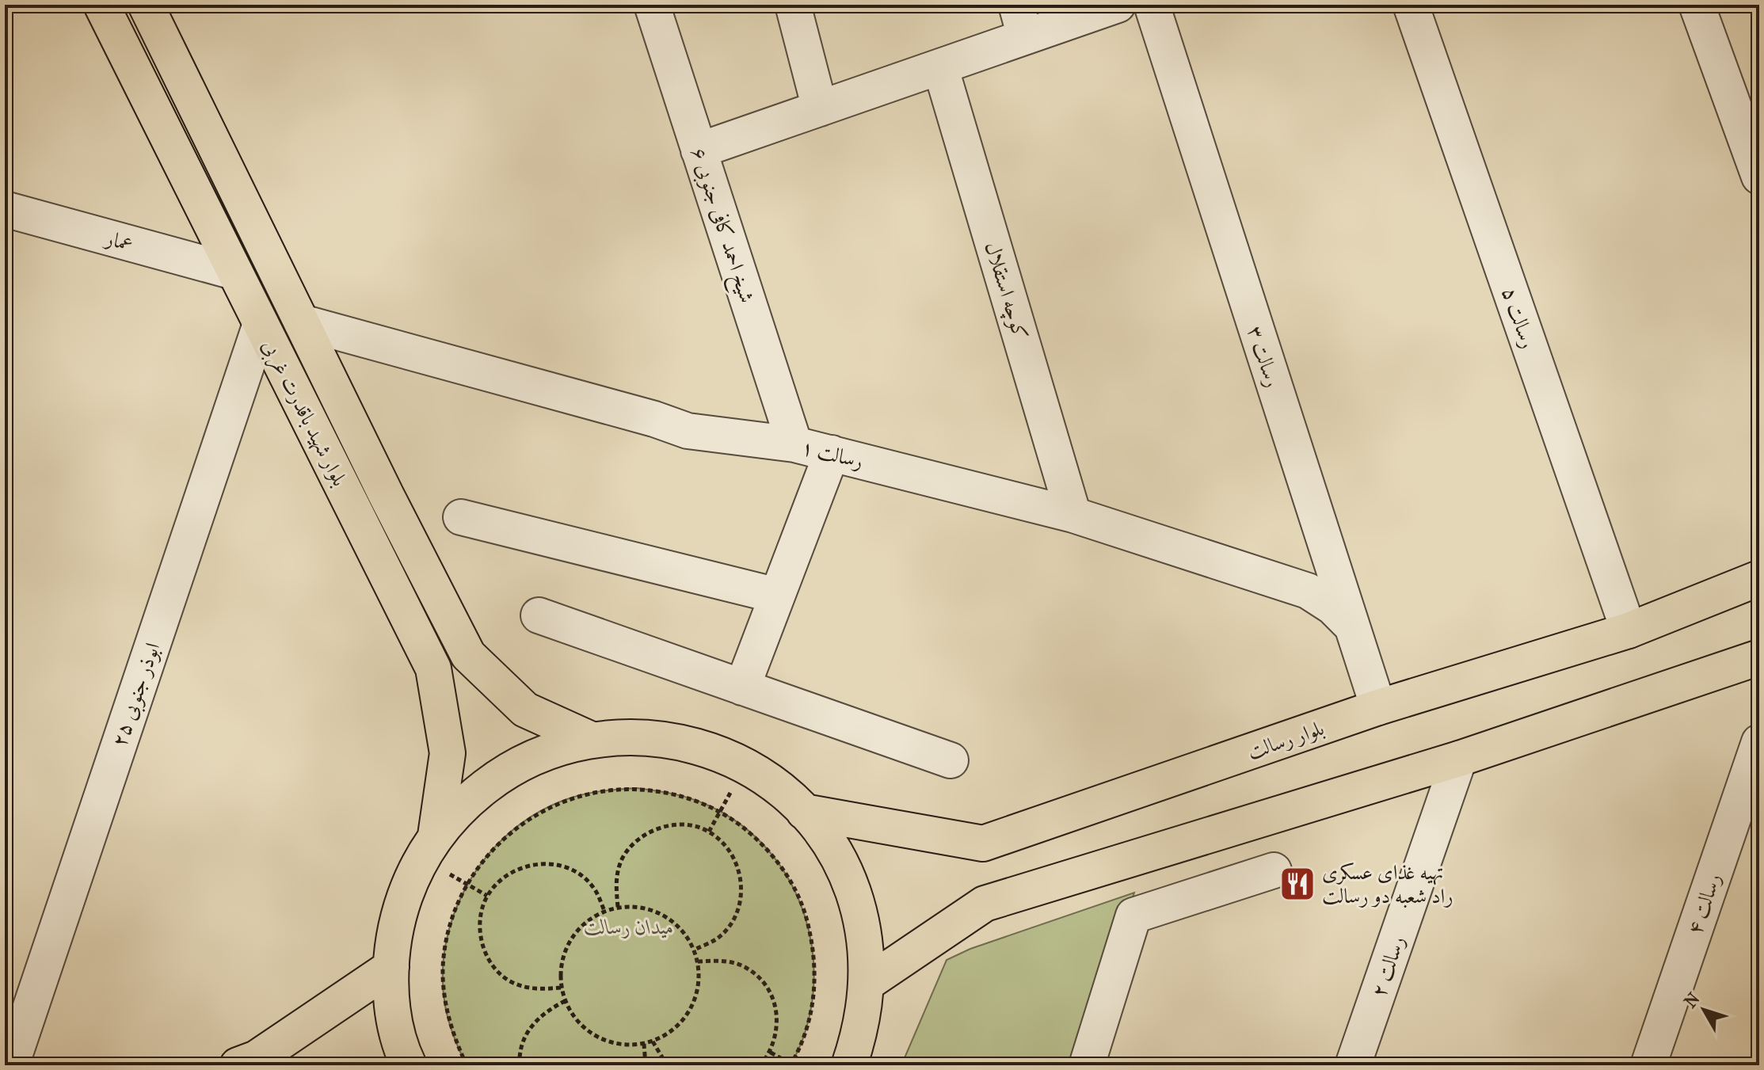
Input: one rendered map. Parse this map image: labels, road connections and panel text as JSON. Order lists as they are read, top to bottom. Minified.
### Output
{"streets":{"main road":["بلوار شهید باقدرت غربی","بلوار رسالت"],"street":["شیخ احمد کافی جنوبی ۶","عمار","کوچه استقلال","رسالت ۵","رسالت ۳","رسالت ۱","ابوذر جنوبی ۲۵","رسالت ۴","رسالت ۲"]},"crossings":[["شیخ احمد کافی جنوبی ۶","رسالت ۱"],["عمار","بلوار شهید باقدرت غربی"],["کوچه استقلال","رسالت ۱"],["رسالت ۵","بلوار رسالت"],["رسالت ۳","رسالت ۱"],["رسالت ۳","بلوار رسالت"],["بلوار شهید باقدرت غربی","رسالت ۱"],["بلوار شهید باقدرت غربی","ابوذر جنوبی ۲۵"]],"parks":["میدان رسالت"],"places":{"restaurant":["تهیه غذای عسکری راد شعبه دو رسالت"]},"north":"top left"}
